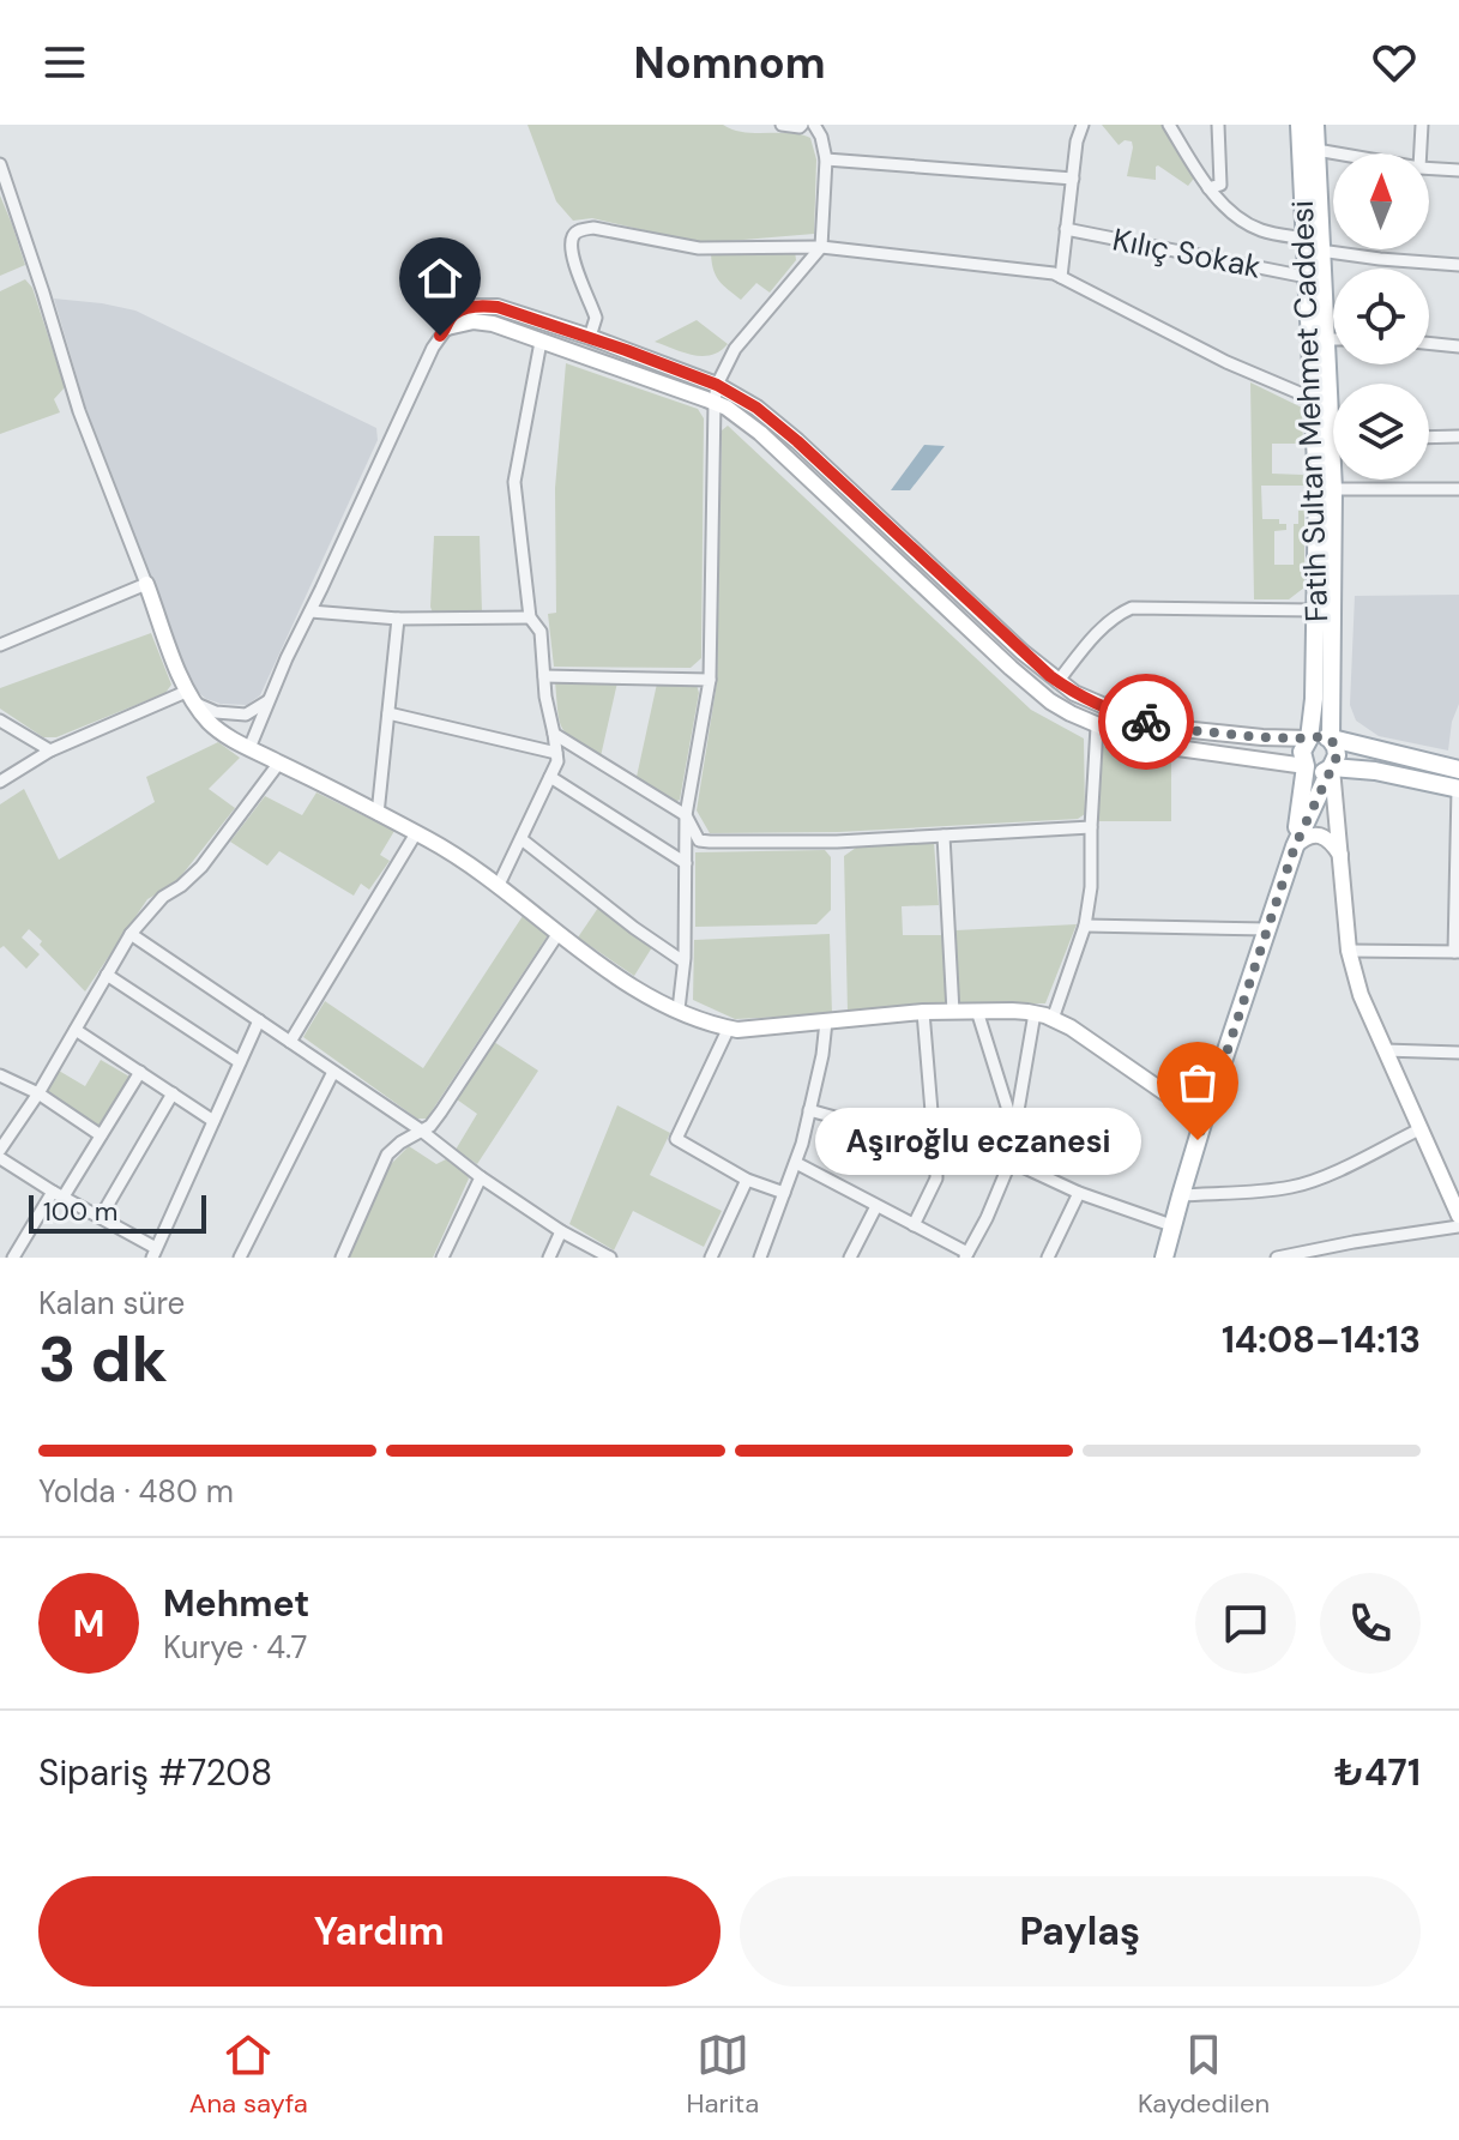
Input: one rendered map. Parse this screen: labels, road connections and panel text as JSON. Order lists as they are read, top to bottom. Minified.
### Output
{"streets":{"main road":["Fatih Sultan Mehmet Caddesi"],"street":["Kılıç Sokak"]},"crossings":[["Kılıç Sokak","Fatih Sultan Mehmet Caddesi"]],"places":["Aşıroğlu eczanesi"],"scale_bar":"100 m","north":"top","page":{"header":"Nomnom","bubble":"Aşıroğlu eczanesi","scale":"100 m","heading":["3 dk","Kalan süre","14:08–14:13"],"panel":["Mehmet","Kurye · 4.7","Sipariş #7208","₺471"],"bar":"Yolda · 480 m","round":"M","buttons":["Yardım","Paylaş"],"tabs":["Ana sayfa","Harita","Kaydedilen"]}}
